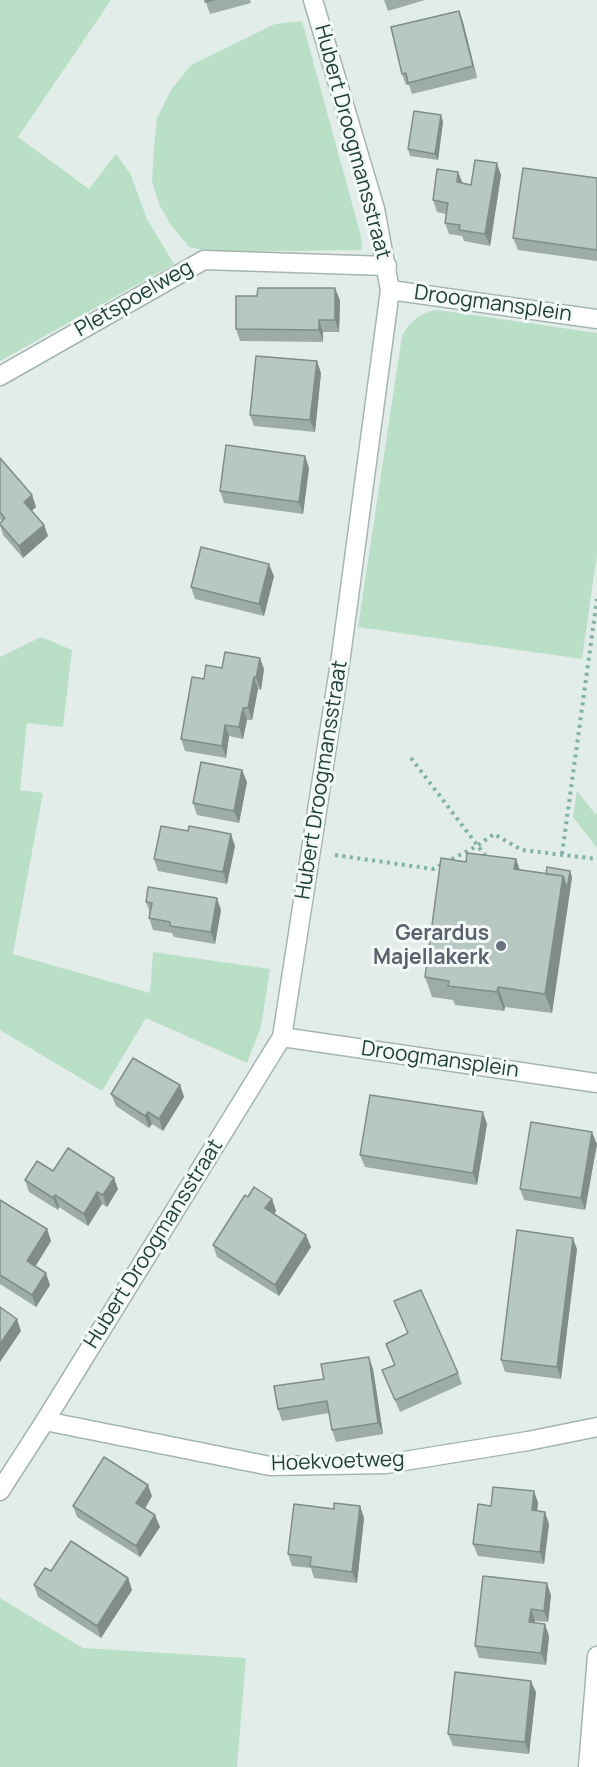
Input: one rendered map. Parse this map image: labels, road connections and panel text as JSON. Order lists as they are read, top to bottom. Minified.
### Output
{"streets":{"street":["Hubert Droogmansstraat","Pletspoelweg","Droogmansplein","Hoekvoetweg"]},"crossings":[["Hubert Droogmansstraat","Pletspoelweg"],["Hubert Droogmansstraat","Droogmansplein"],["Hubert Droogmansstraat","Hoekvoetweg"]],"places":["Gerardus Majellakerk"]}
